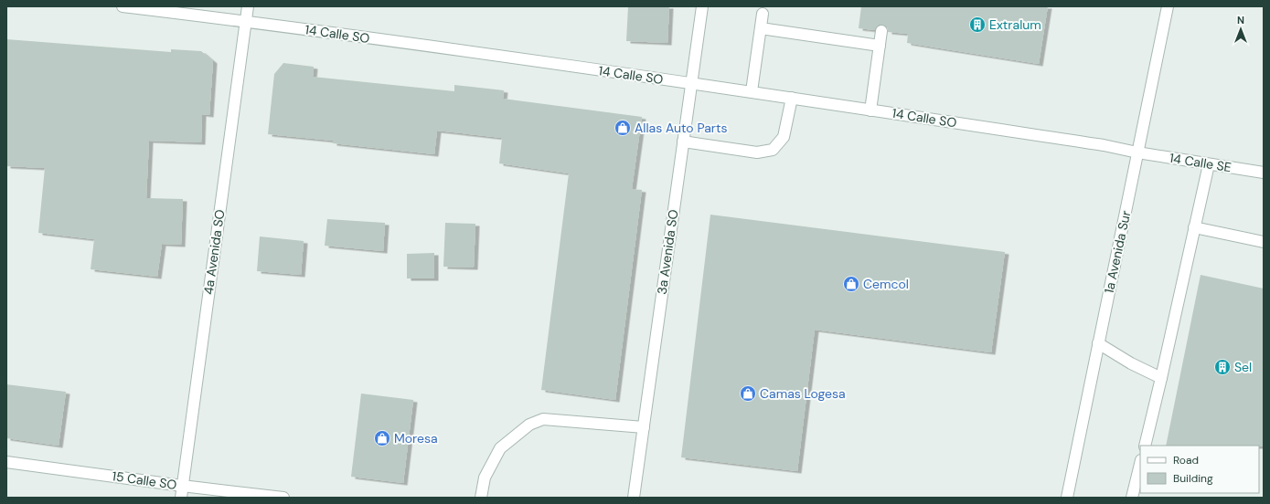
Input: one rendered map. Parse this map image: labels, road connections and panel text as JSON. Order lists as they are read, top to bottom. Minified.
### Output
{"streets":{"street":["14 Calle SO","14 Calle SE","4a Avenida SO","3a Avenida SO","1a Avenida Sur","15 Calle SO"]},"crossings":[["14 Calle SO","14 Calle SE"],["14 Calle SO","4a Avenida SO"],["14 Calle SO","3a Avenida SO"],["14 Calle SO","1a Avenida Sur"],["14 Calle SE","1a Avenida Sur"],["4a Avenida SO","15 Calle SO"]],"places":{"building":["Extralum","Sel"],"shop":["Allas Auto Parts","Cemcol","Camas Logesa","Moresa"]},"legend":["Road","Building"],"north":"top"}
